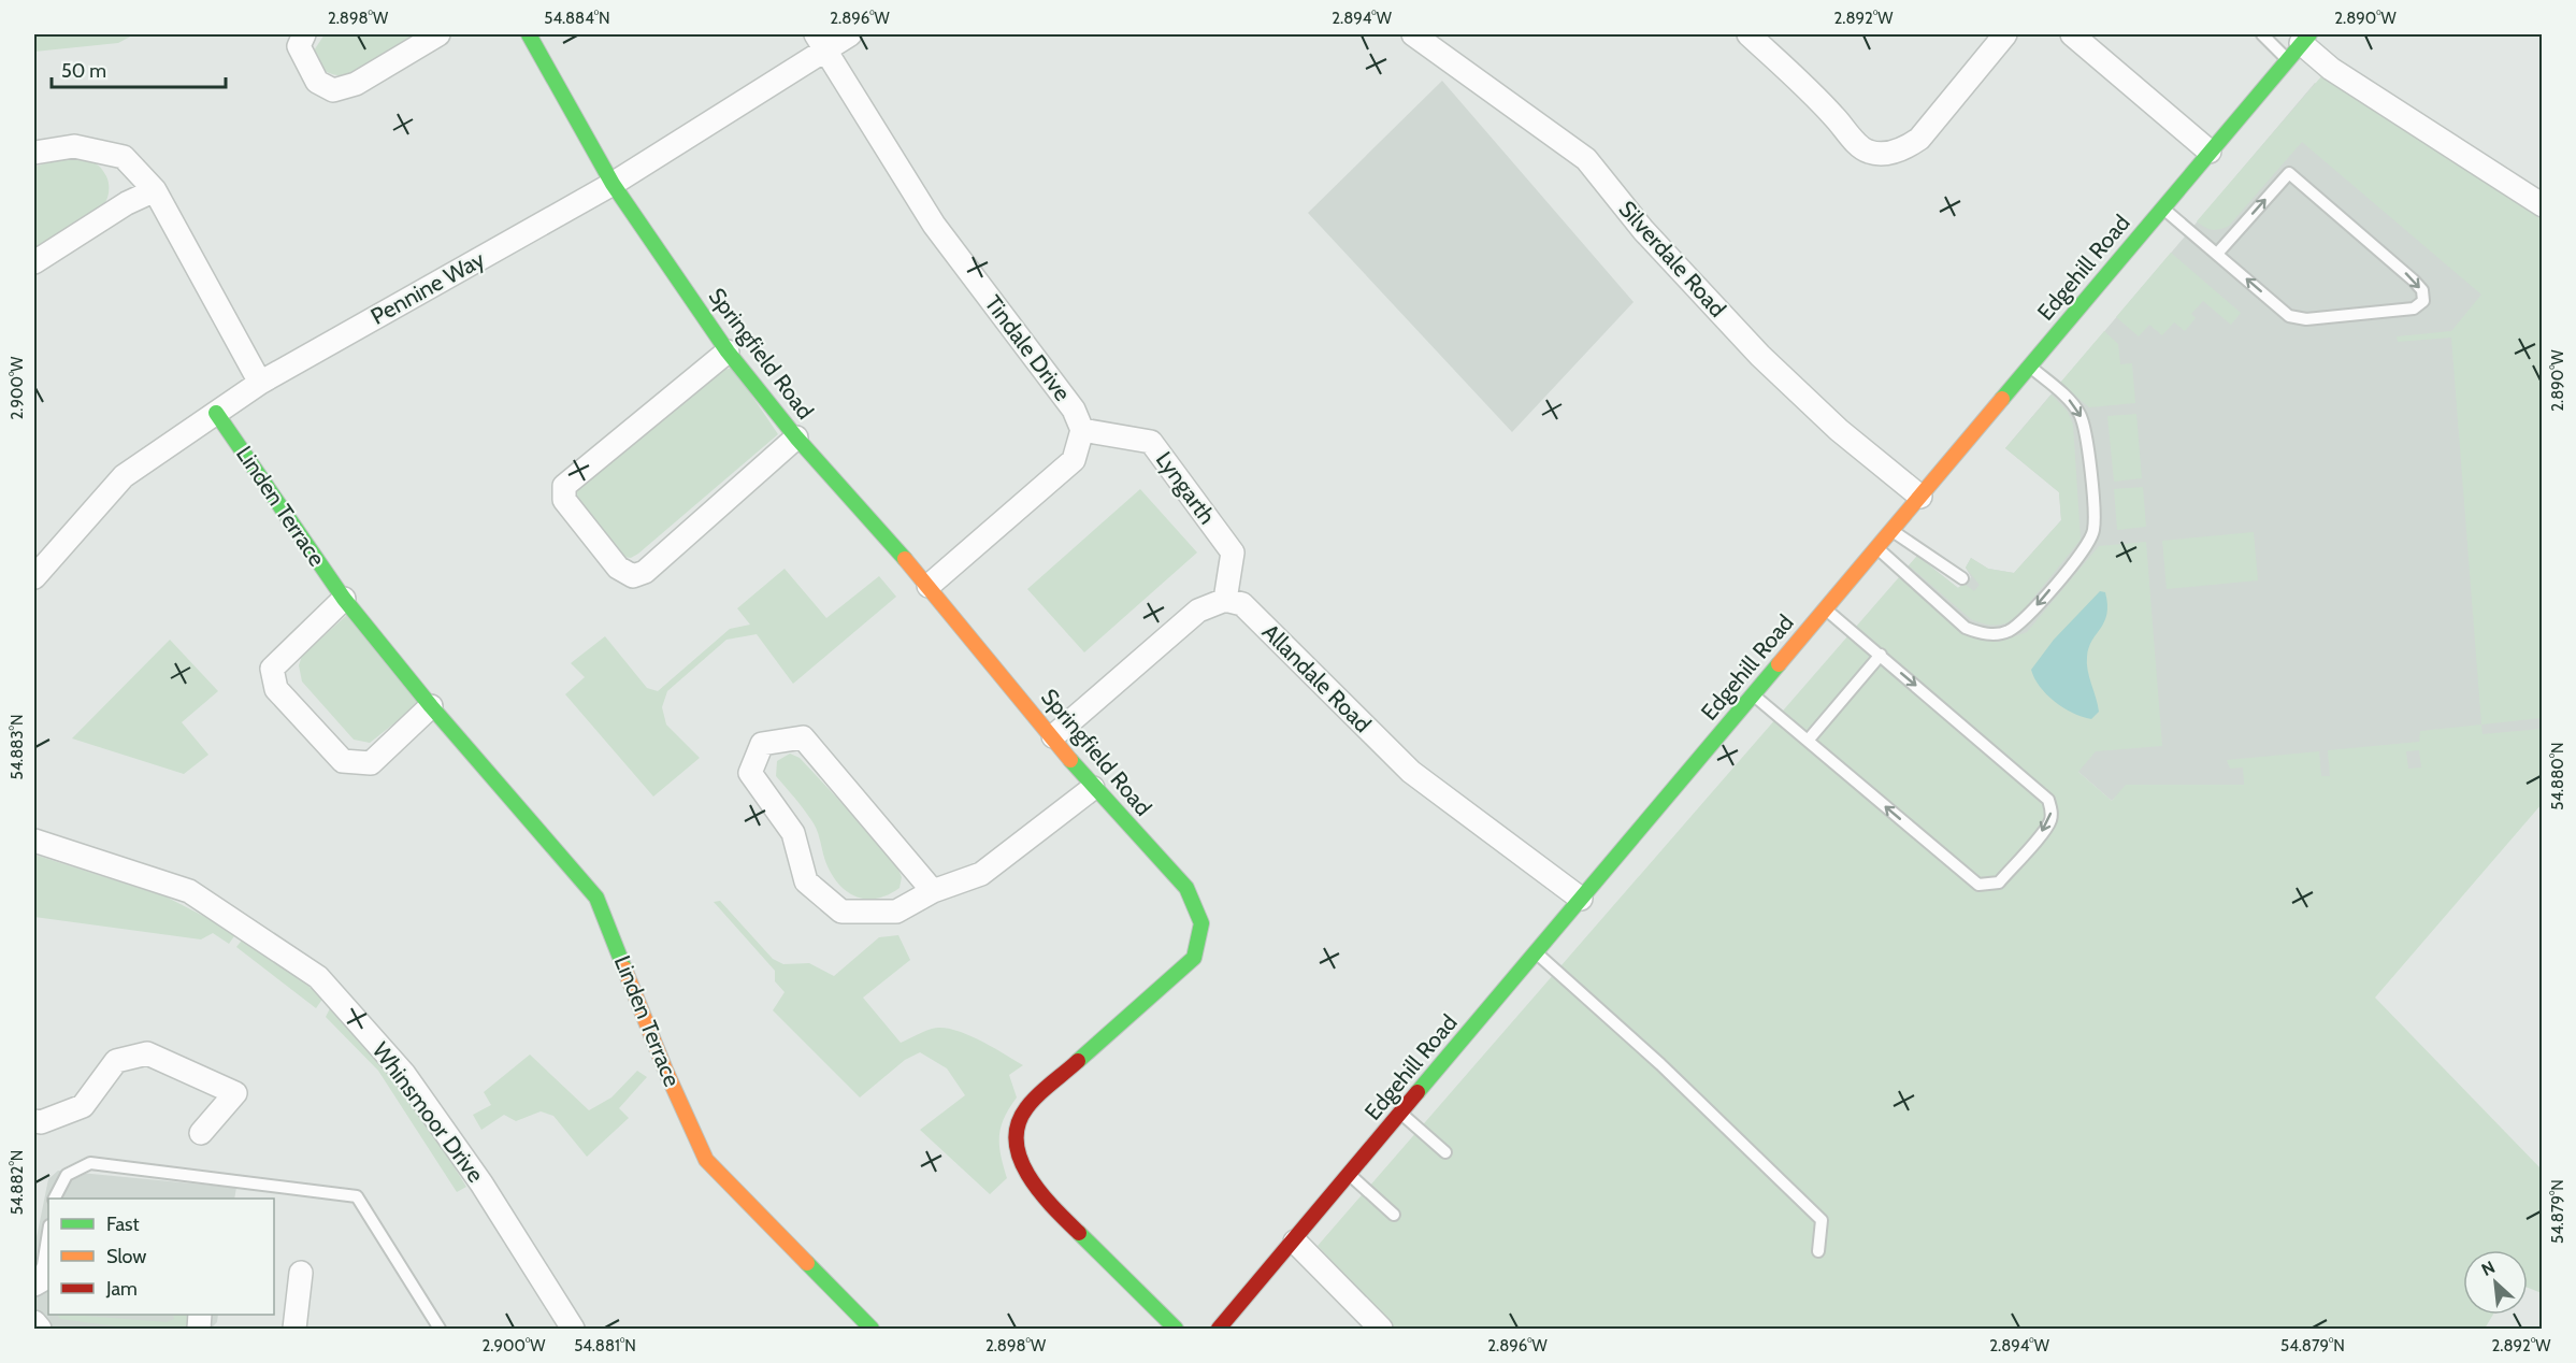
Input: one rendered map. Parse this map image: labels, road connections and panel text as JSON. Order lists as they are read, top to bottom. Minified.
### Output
{"streets":{"street":["Silverdale Road","Edgehill Road","Pennine Way","Tindale Drive","Springfield Road","Lyngarth","Linden Terrace","Allandale Road","Whinsmoor Drive"]},"crossings":[["Silverdale Road","Edgehill Road"],["Edgehill Road","Allandale Road"],["Pennine Way","Tindale Drive"],["Pennine Way","Springfield Road"],["Pennine Way","Linden Terrace"],["Tindale Drive","Lyngarth"],["Lyngarth","Allandale Road"]],"legend":["Fast","Slow","Jam"],"scale_bar":"50 m","north":"top left","coordinates":["2.898°W","54.884°N","2.896°W","2.894°W","2.892°W","2.890°W","2.900°W","54.883°N","54.880°N","54.882°N","54.879°N","54.881°N"]}
